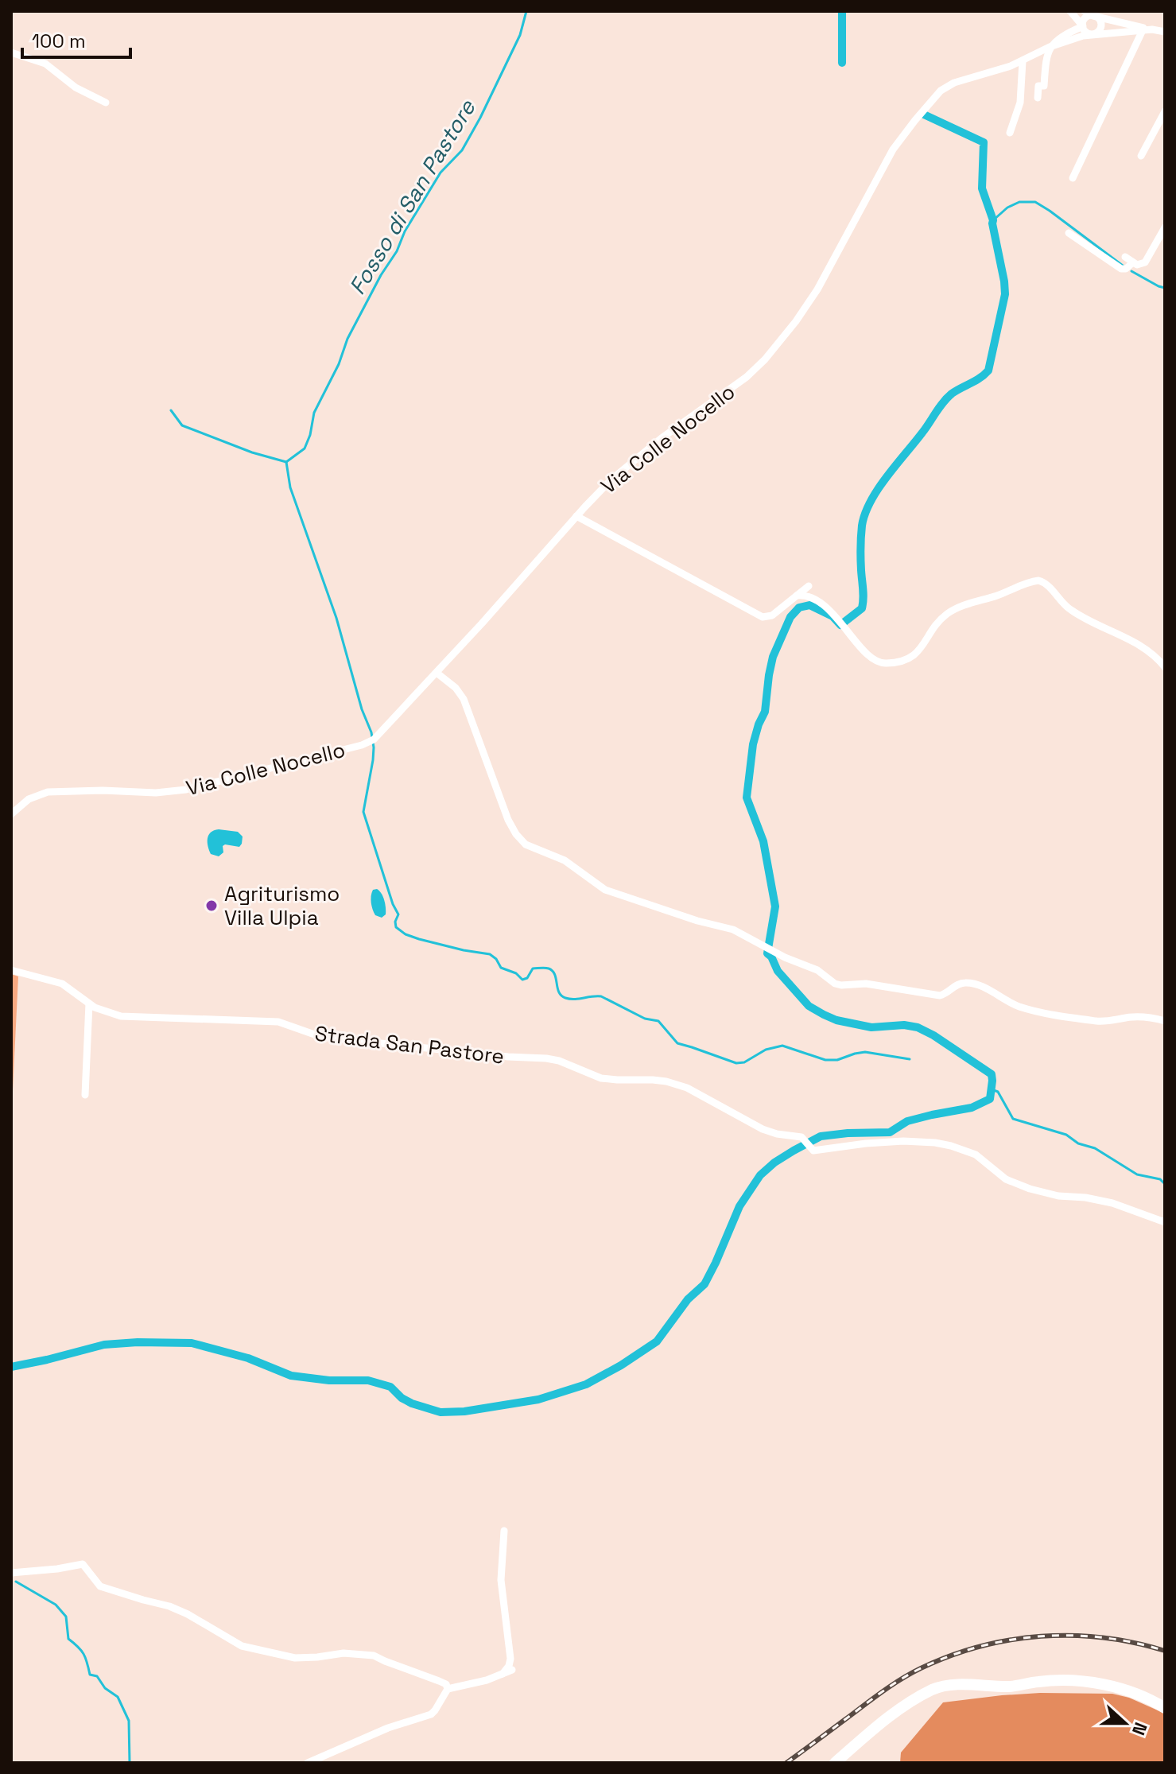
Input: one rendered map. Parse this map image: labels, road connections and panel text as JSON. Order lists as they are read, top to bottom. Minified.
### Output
{"streets":{"street":["Via Colle Nocello","Strada San Pastore"]},"water":["Fosso di San Pastore"],"places":["Agriturismo Villa Ulpia"],"scale_bar":"100 m","north":"right"}
